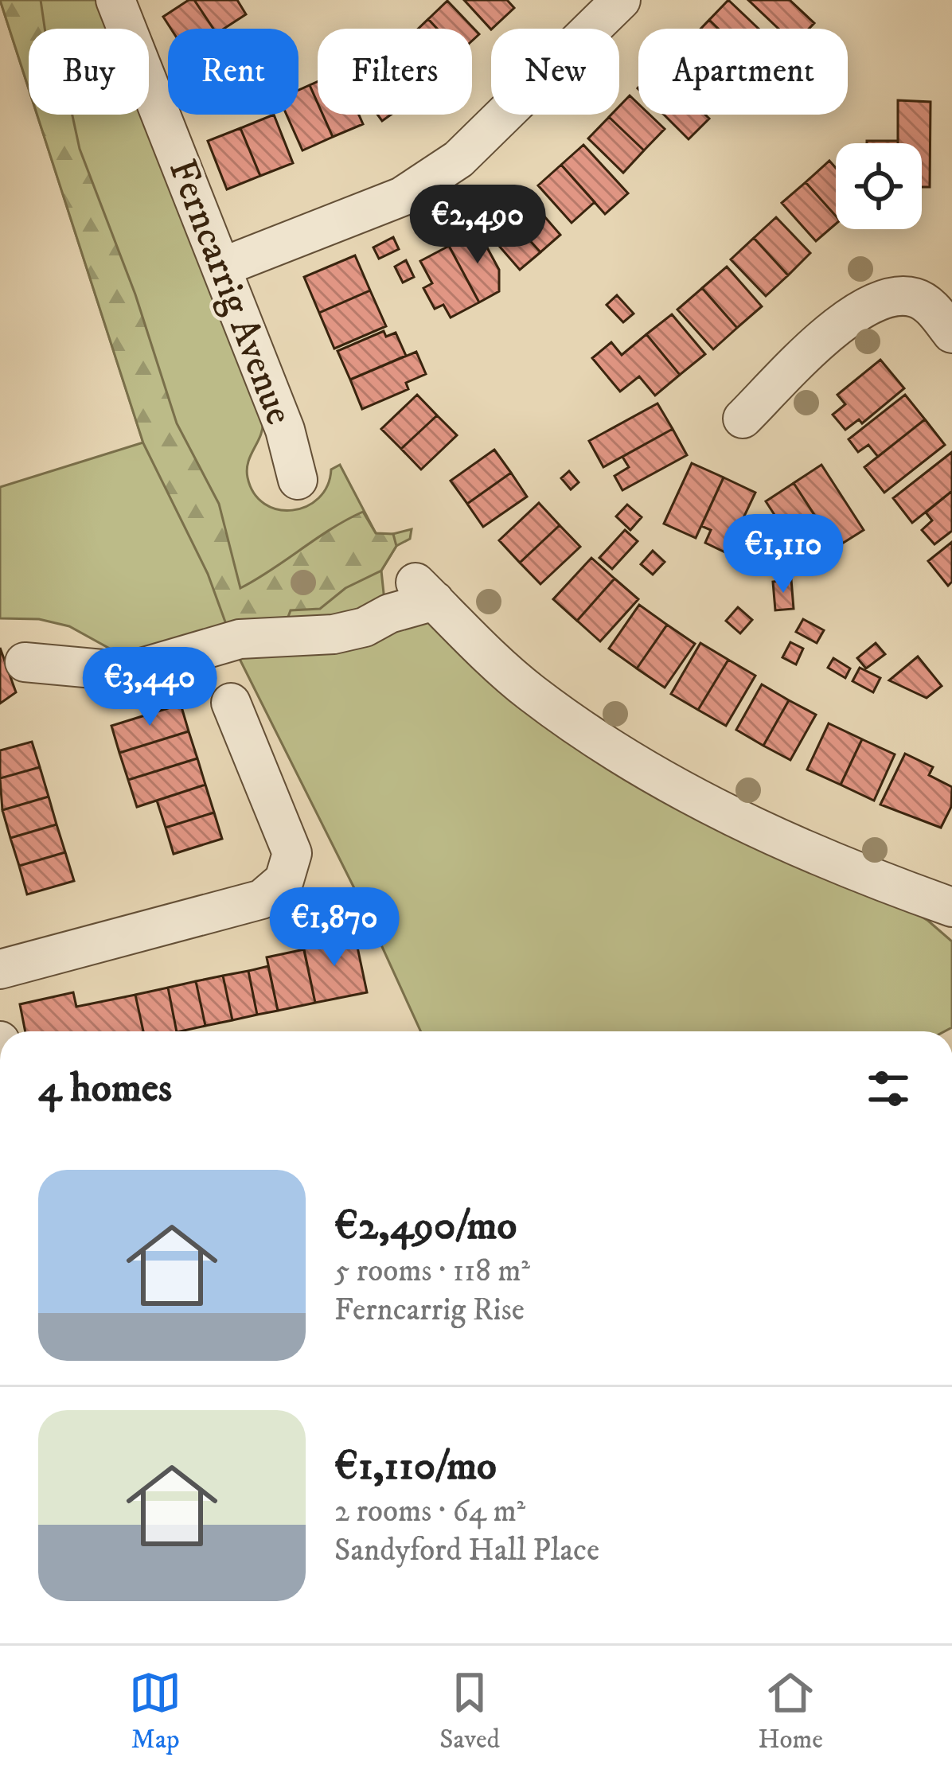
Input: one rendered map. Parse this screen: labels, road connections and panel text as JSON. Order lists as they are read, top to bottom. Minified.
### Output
{"streets":{"street":["Ferncarrig Avenue"]},"page":{"chip":["Buy","Rent","Filters","New","Apartment"],"price":["€2,490","€1,110","€3,440","€1,870"],"heading":"4 homes","list":[{"name":"€2,490/mo","note":"5 rooms · 118 m² · Ferncarrig Rise"},{"name":"€1,110/mo","note":"2 rooms · 64 m² · Sandyford Hall Place"}],"tabs":["Map","Saved","Home"]}}
